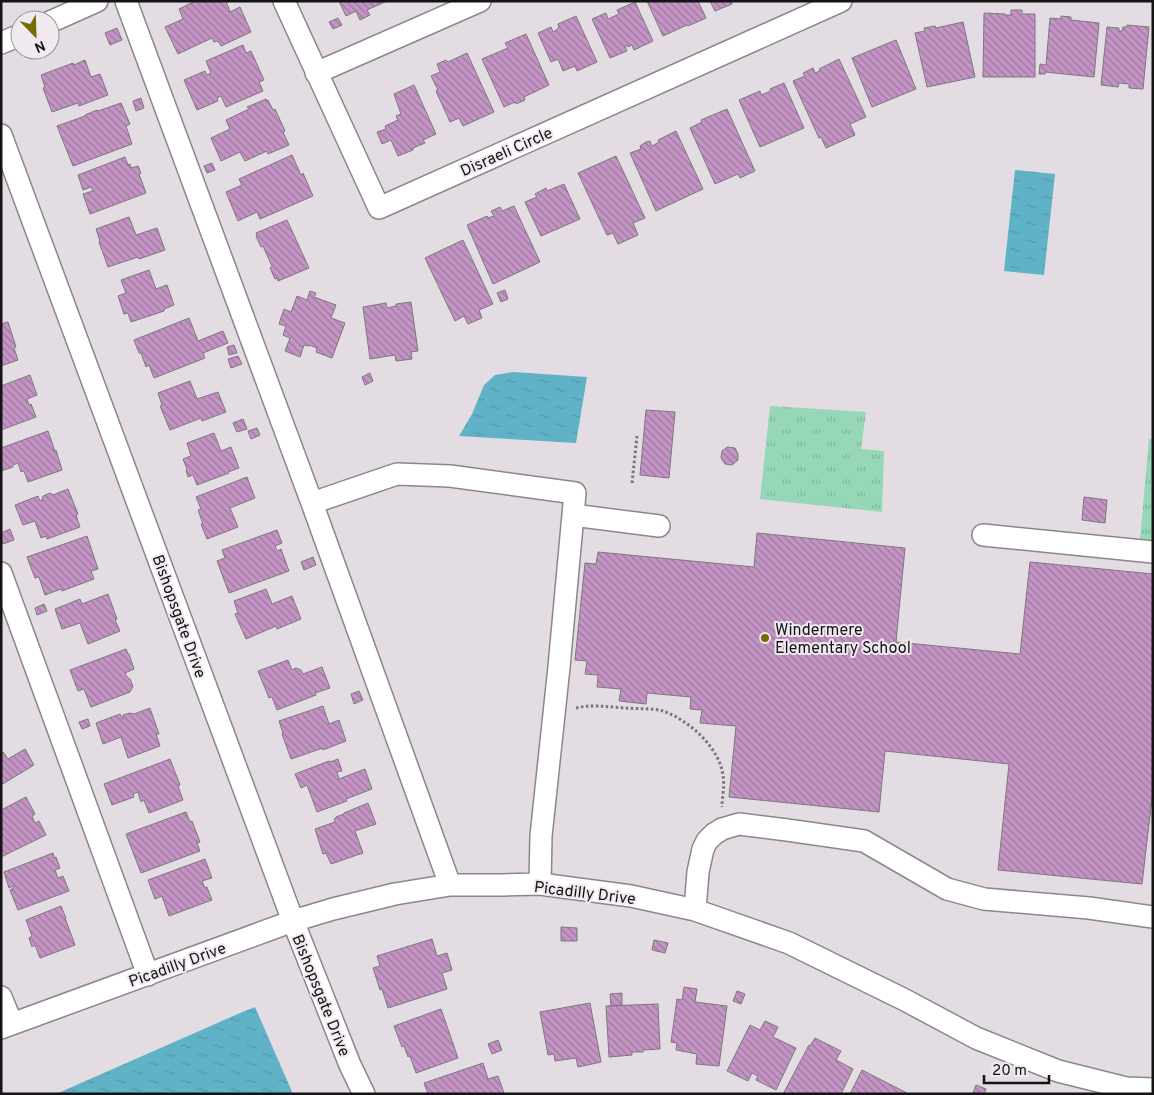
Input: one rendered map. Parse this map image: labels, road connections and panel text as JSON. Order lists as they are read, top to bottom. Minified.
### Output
{"streets":{"street":["Disraeli Circle","Bishopsgate Drive","Picadilly Drive"]},"crossings":[["Bishopsgate Drive","Picadilly Drive"]],"places":["Windermere Elementary School"],"scale_bar":"20 m","north":"bottom right"}
